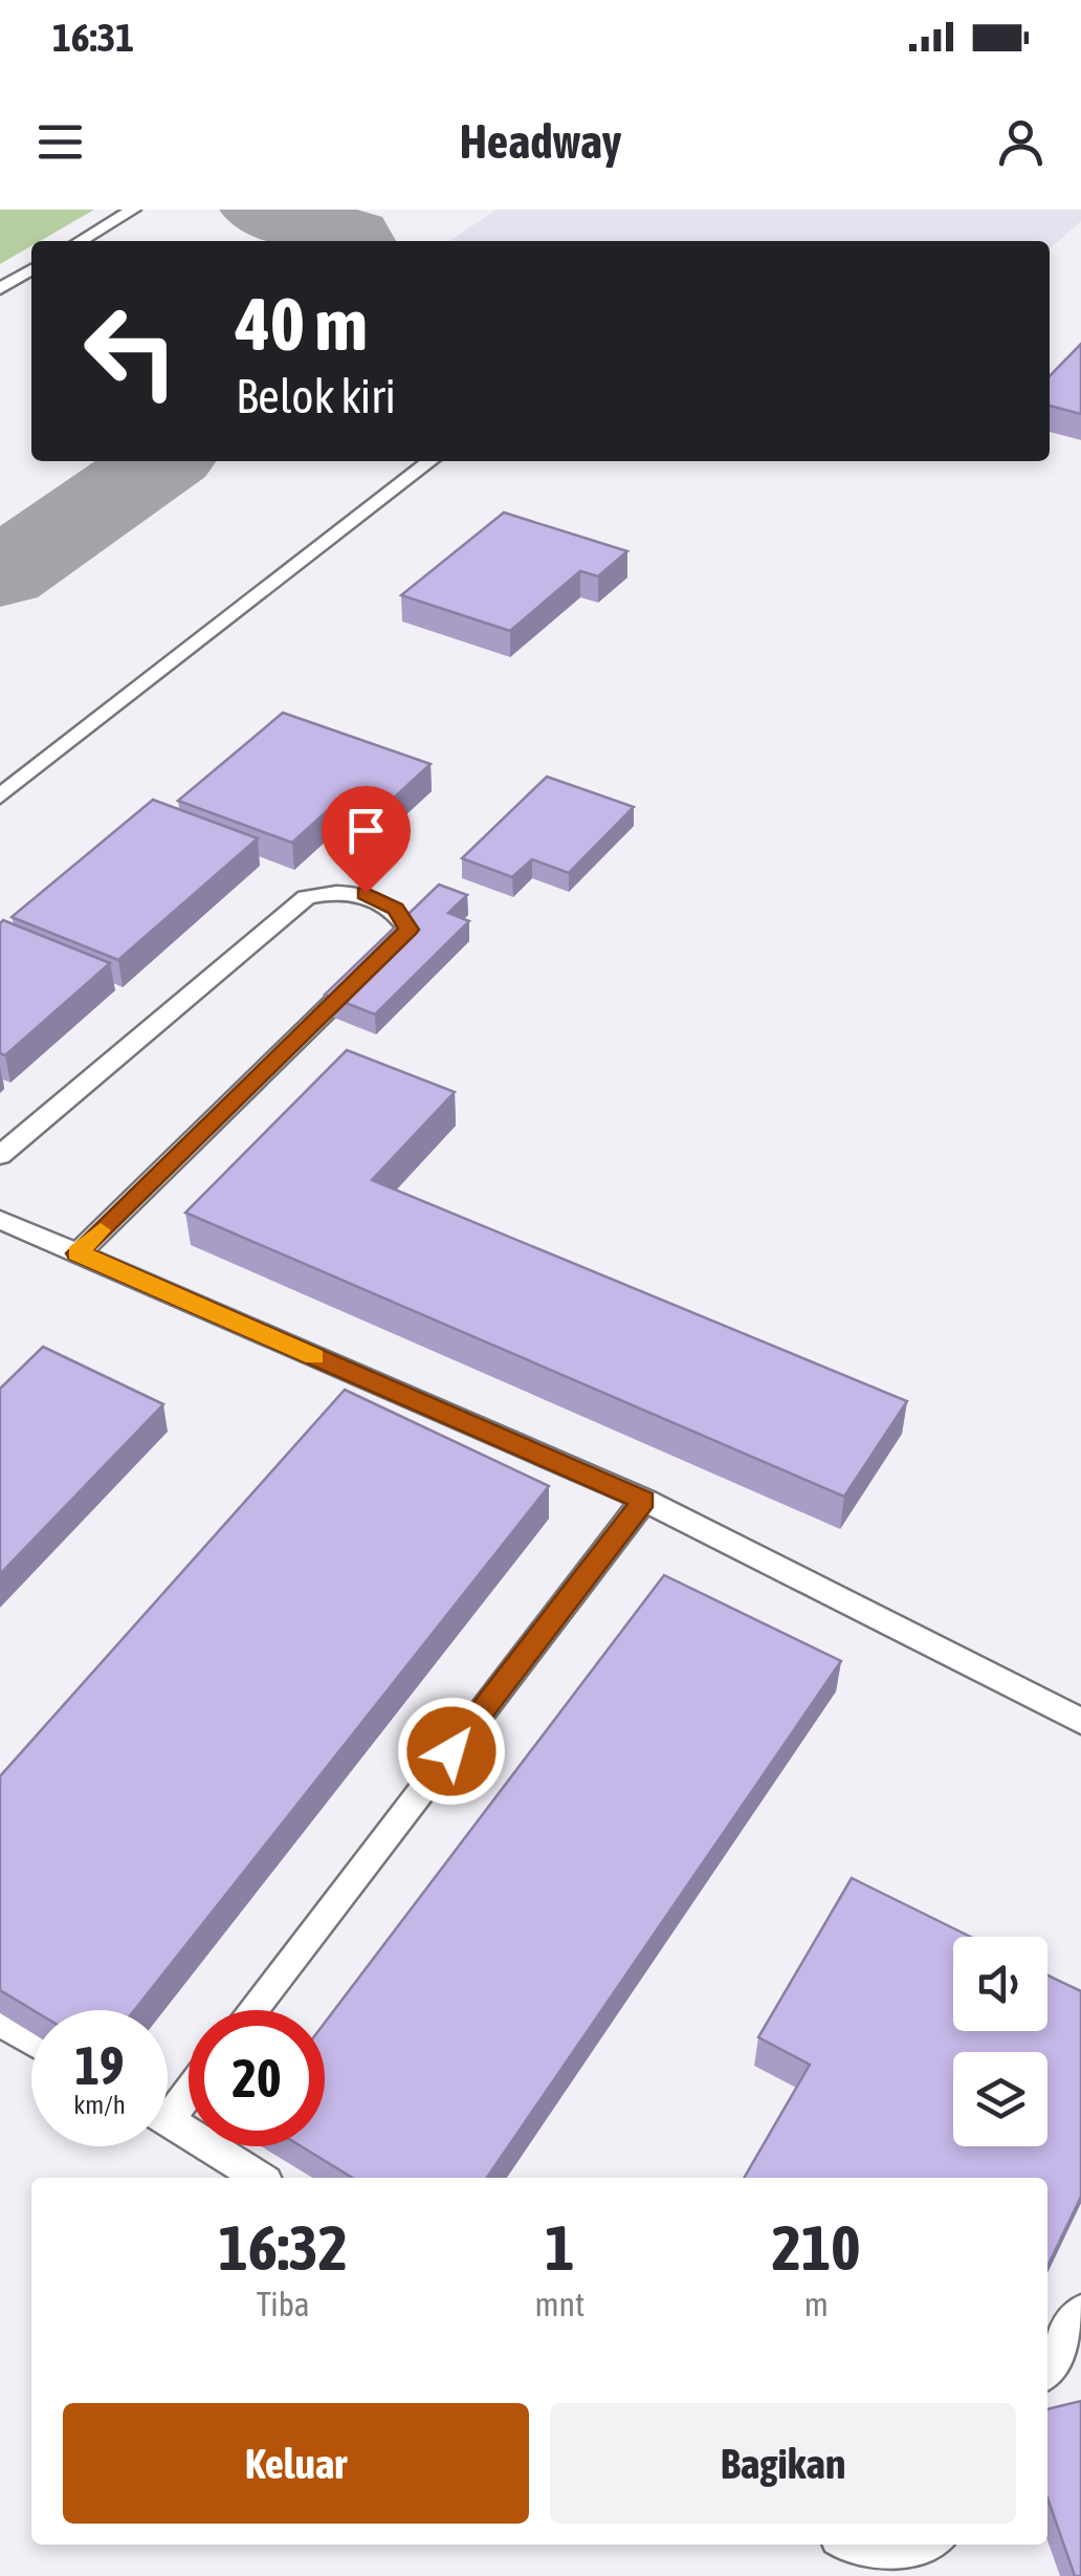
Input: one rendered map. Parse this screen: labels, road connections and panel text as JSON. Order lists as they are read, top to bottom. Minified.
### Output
{"page":{"status":"16:31","header":"Headway","turn":["40 m","Belok kiri"],"speed":"19 km/h","limit":"20","eta":["16:32","Tiba","1","mnt","210","m"],"buttons":["Keluar","Bagikan"]}}
